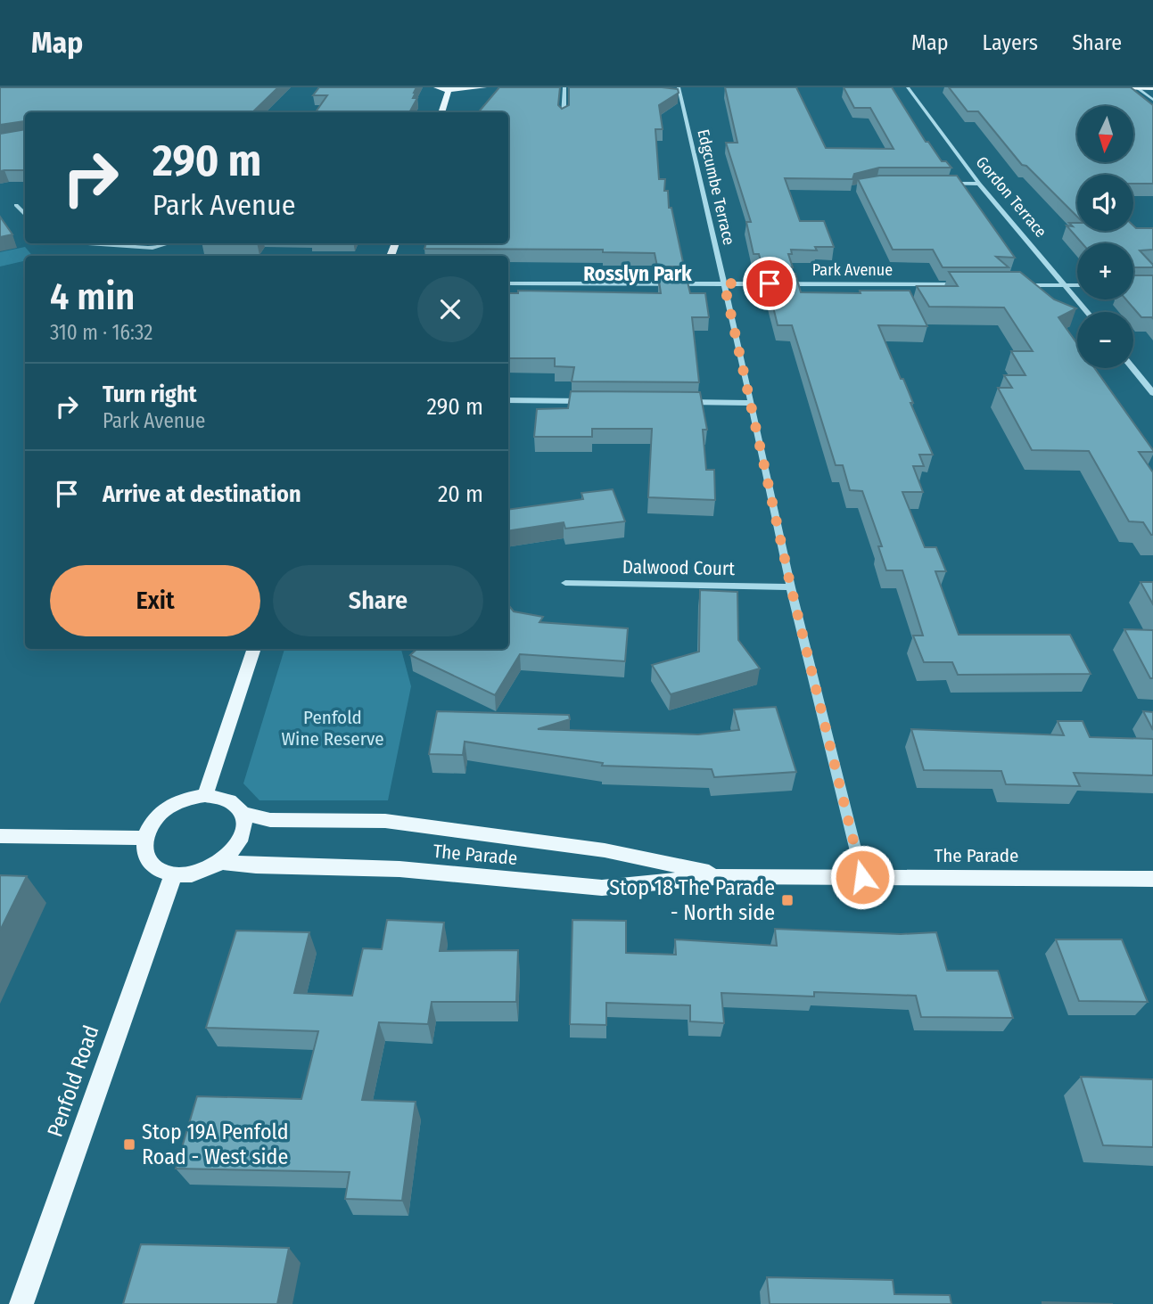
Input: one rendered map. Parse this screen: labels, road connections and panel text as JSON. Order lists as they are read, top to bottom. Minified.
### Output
{"streets":{"main road":["The Parade","Penfold Road"],"street":["Edgcumbe Terrace","Gordon Terrace","Park Avenue","Dalwood Court"]},"crossings":[["Edgcumbe Terrace","Park Avenue"],["Edgcumbe Terrace","Dalwood Court"],["Edgcumbe Terrace","The Parade"],["The Parade","Penfold Road"]],"districts":["Rosslyn Park"],"parks":["Penfold Wine Reserve"],"places":{"transit":["Stop 18 The Parade - North side","Stop 19A Penfold Road - West side"]},"north":"bottom","page":{"header":"Map","nav":["Map","Layers","Share"],"map_buttons":["+","−"],"turn":["290 m","Park Avenue"],"heading":["4 min","310 m · 16:32"],"list":[{"name":"Turn right","note":"Park Avenue","value":"290 m"},{"name":"Arrive at destination","value":"20 m"}],"buttons":["Exit","Share"]}}
